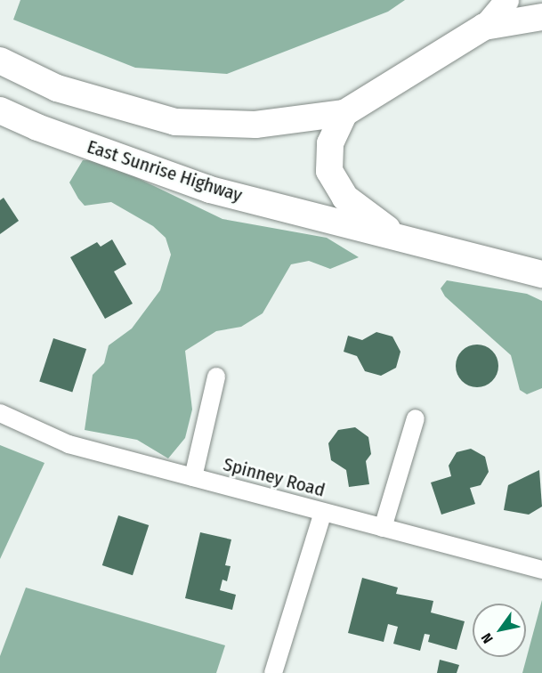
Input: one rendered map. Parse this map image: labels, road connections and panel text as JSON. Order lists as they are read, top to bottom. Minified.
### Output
{"streets":{"main road":["East Sunrise Highway"],"street":["Spinney Road"]},"north":"bottom left"}
